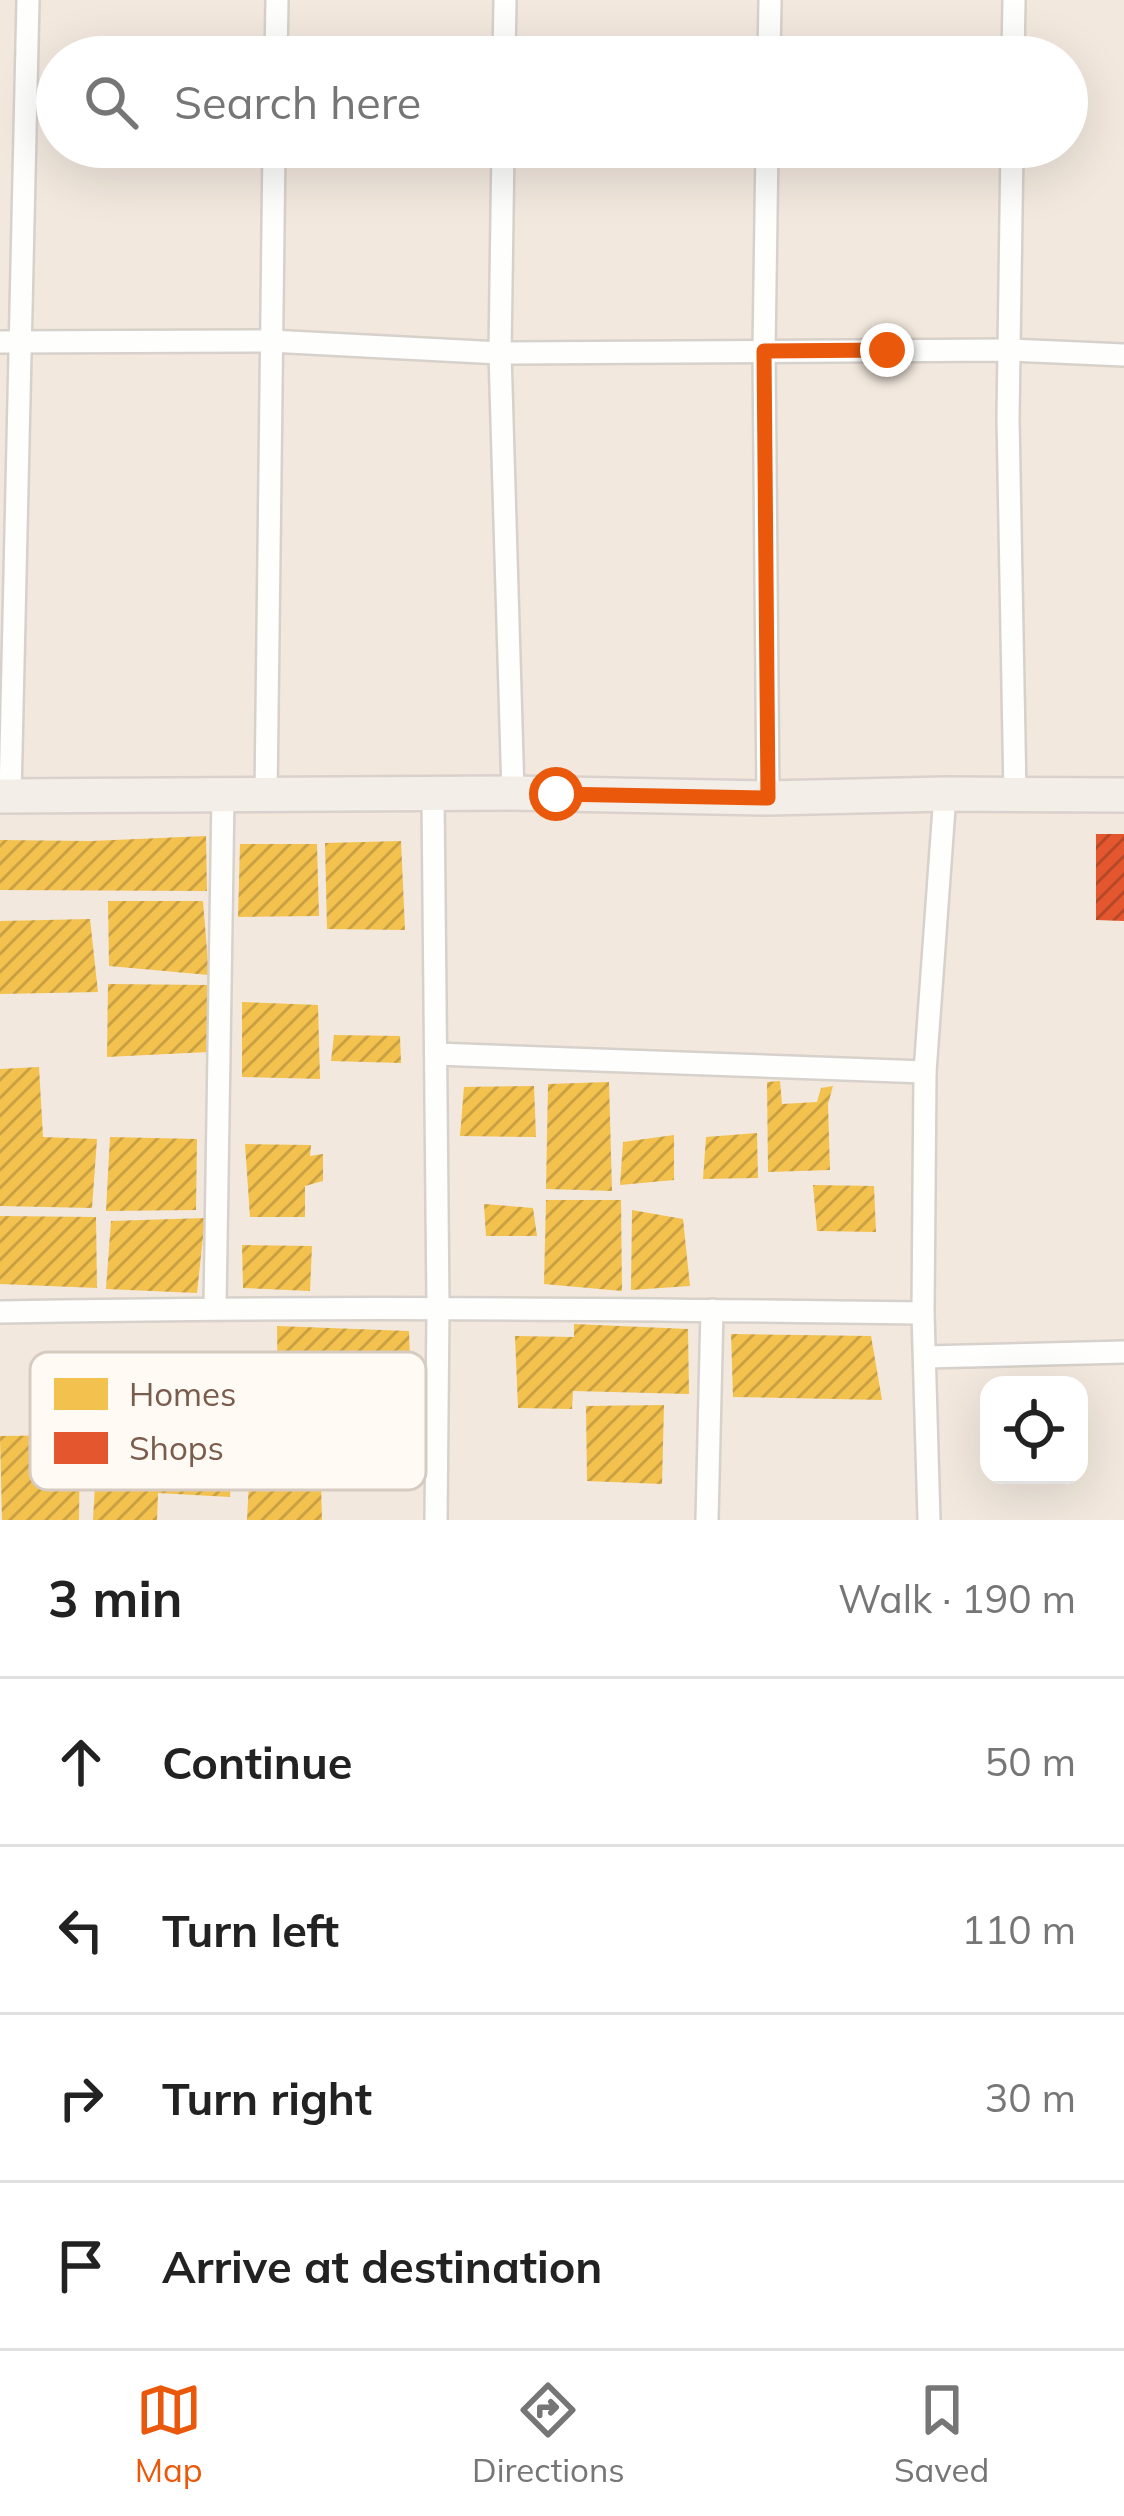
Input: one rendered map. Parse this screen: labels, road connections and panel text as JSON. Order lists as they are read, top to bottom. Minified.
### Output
{"legend":["Homes","Shops"],"page":{"search":"Search here","heading":["3 min","Walk · 190 m"],"list":[["Continue","50 m"],["Turn left","110 m"],["Turn right","30 m"],"Arrive at destination"],"nav":["Map","Directions","Saved"]}}
